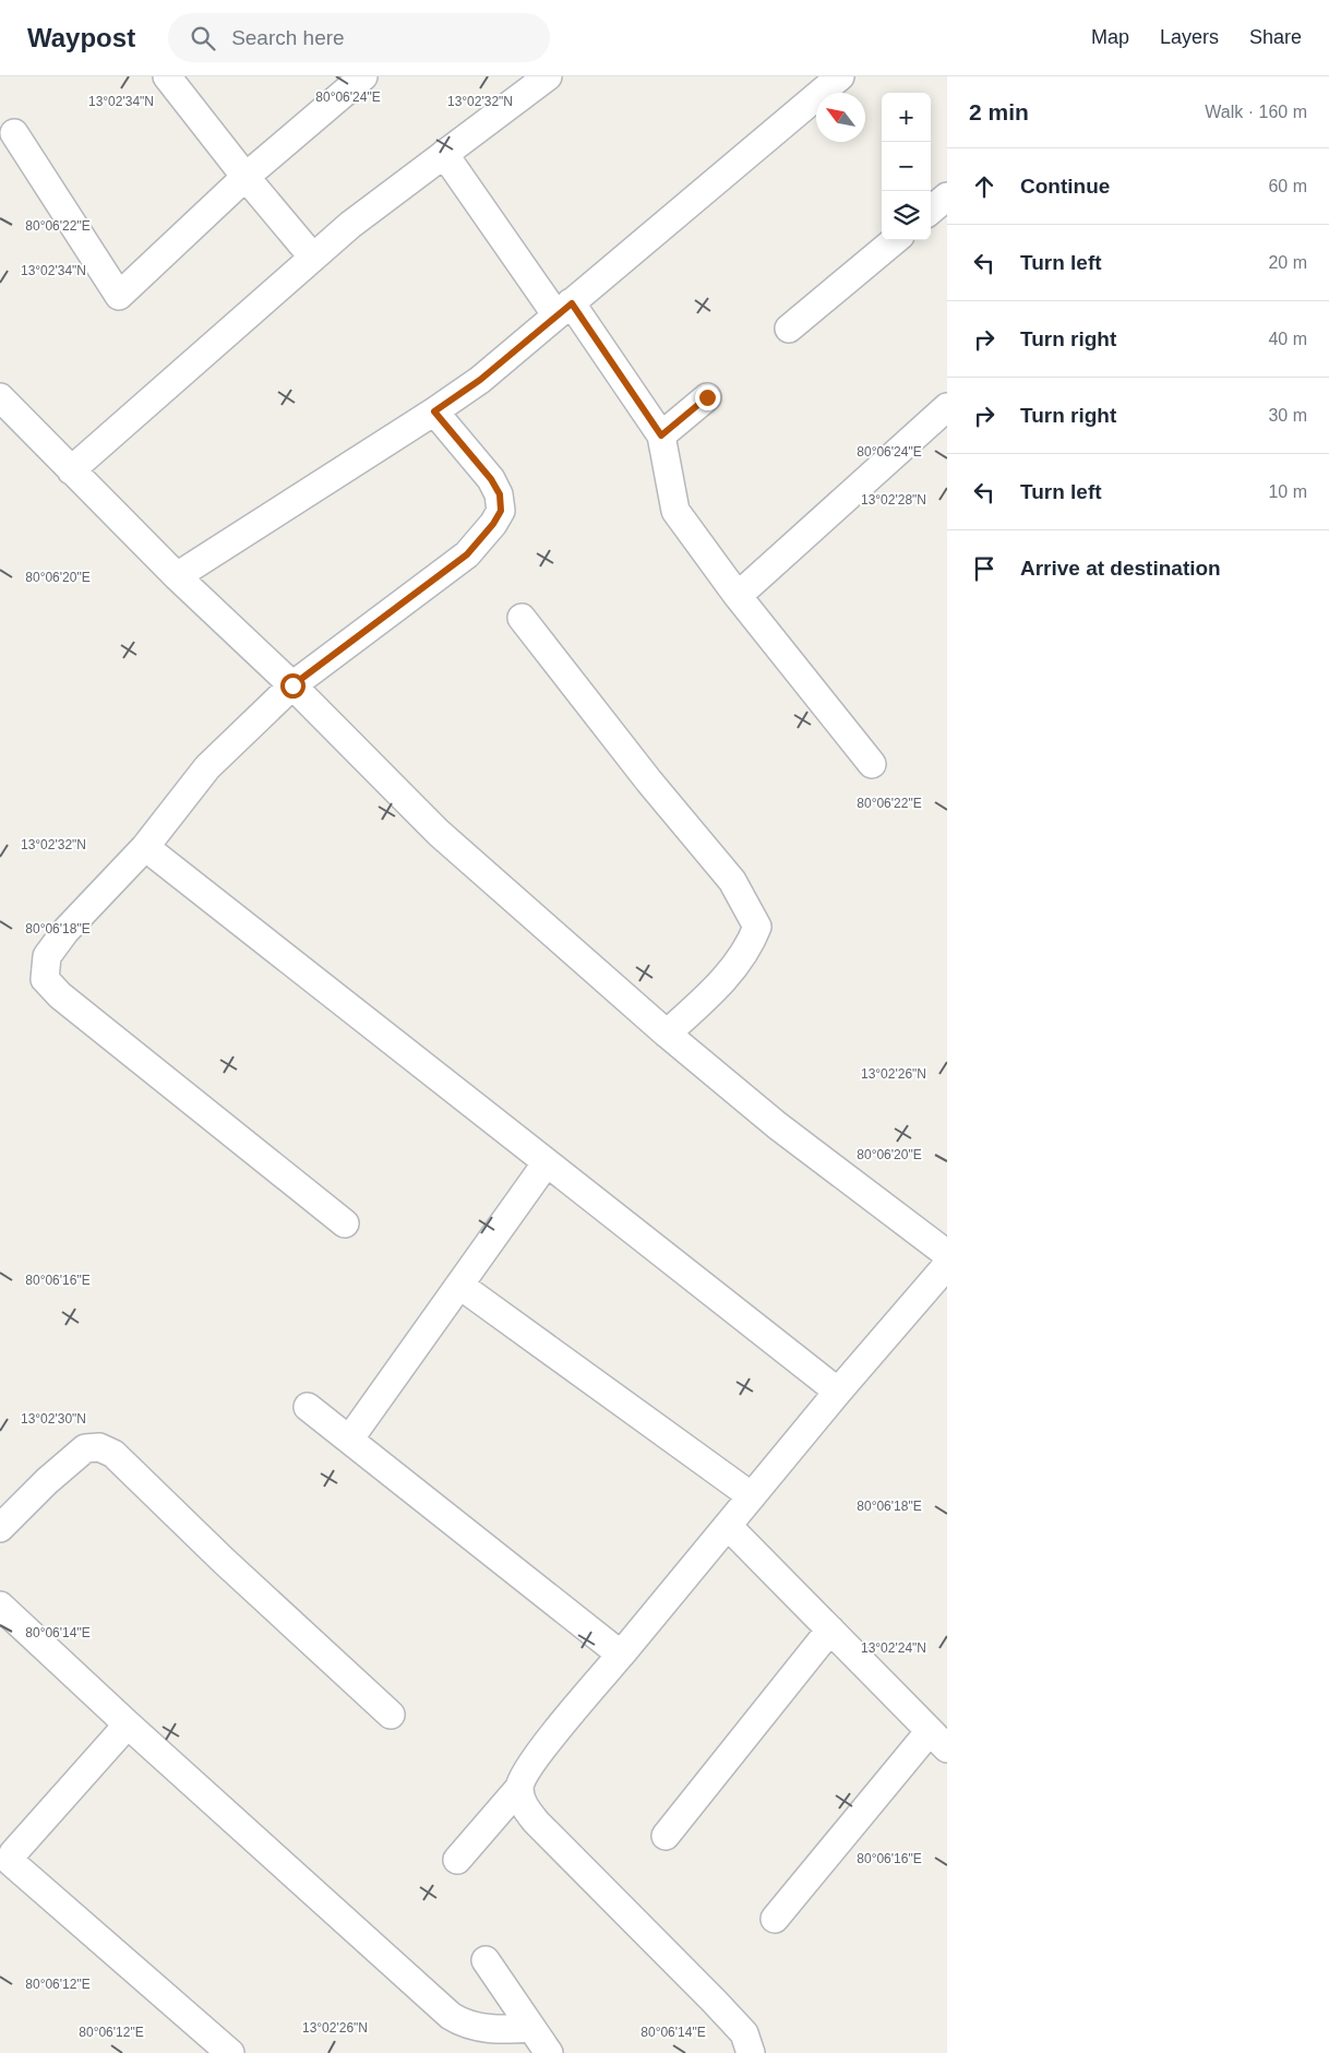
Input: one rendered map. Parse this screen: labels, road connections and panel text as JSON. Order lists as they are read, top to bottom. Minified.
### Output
{"north":"top left","page":{"header":"Waypost","search":"Search here","nav":["Map","Layers","Share"],"heading":["2 min","Walk · 160 m"],"map_buttons":["+","−"],"list":[["Continue","60 m"],["Turn left","20 m"],["Turn right","40 m"],["Turn right","30 m"],["Turn left","10 m"],"Arrive at destination"]},"coordinates":["80°06'24\"E","13°02'34\"N","13°02'32\"N","80°06'22\"E","13°02'28\"N","80°06'20\"E","80°06'18\"E","13°02'26\"N","80°06'16\"E","13°02'30\"N","80°06'14\"E","13°02'24\"N","80°06'12\"E"]}
